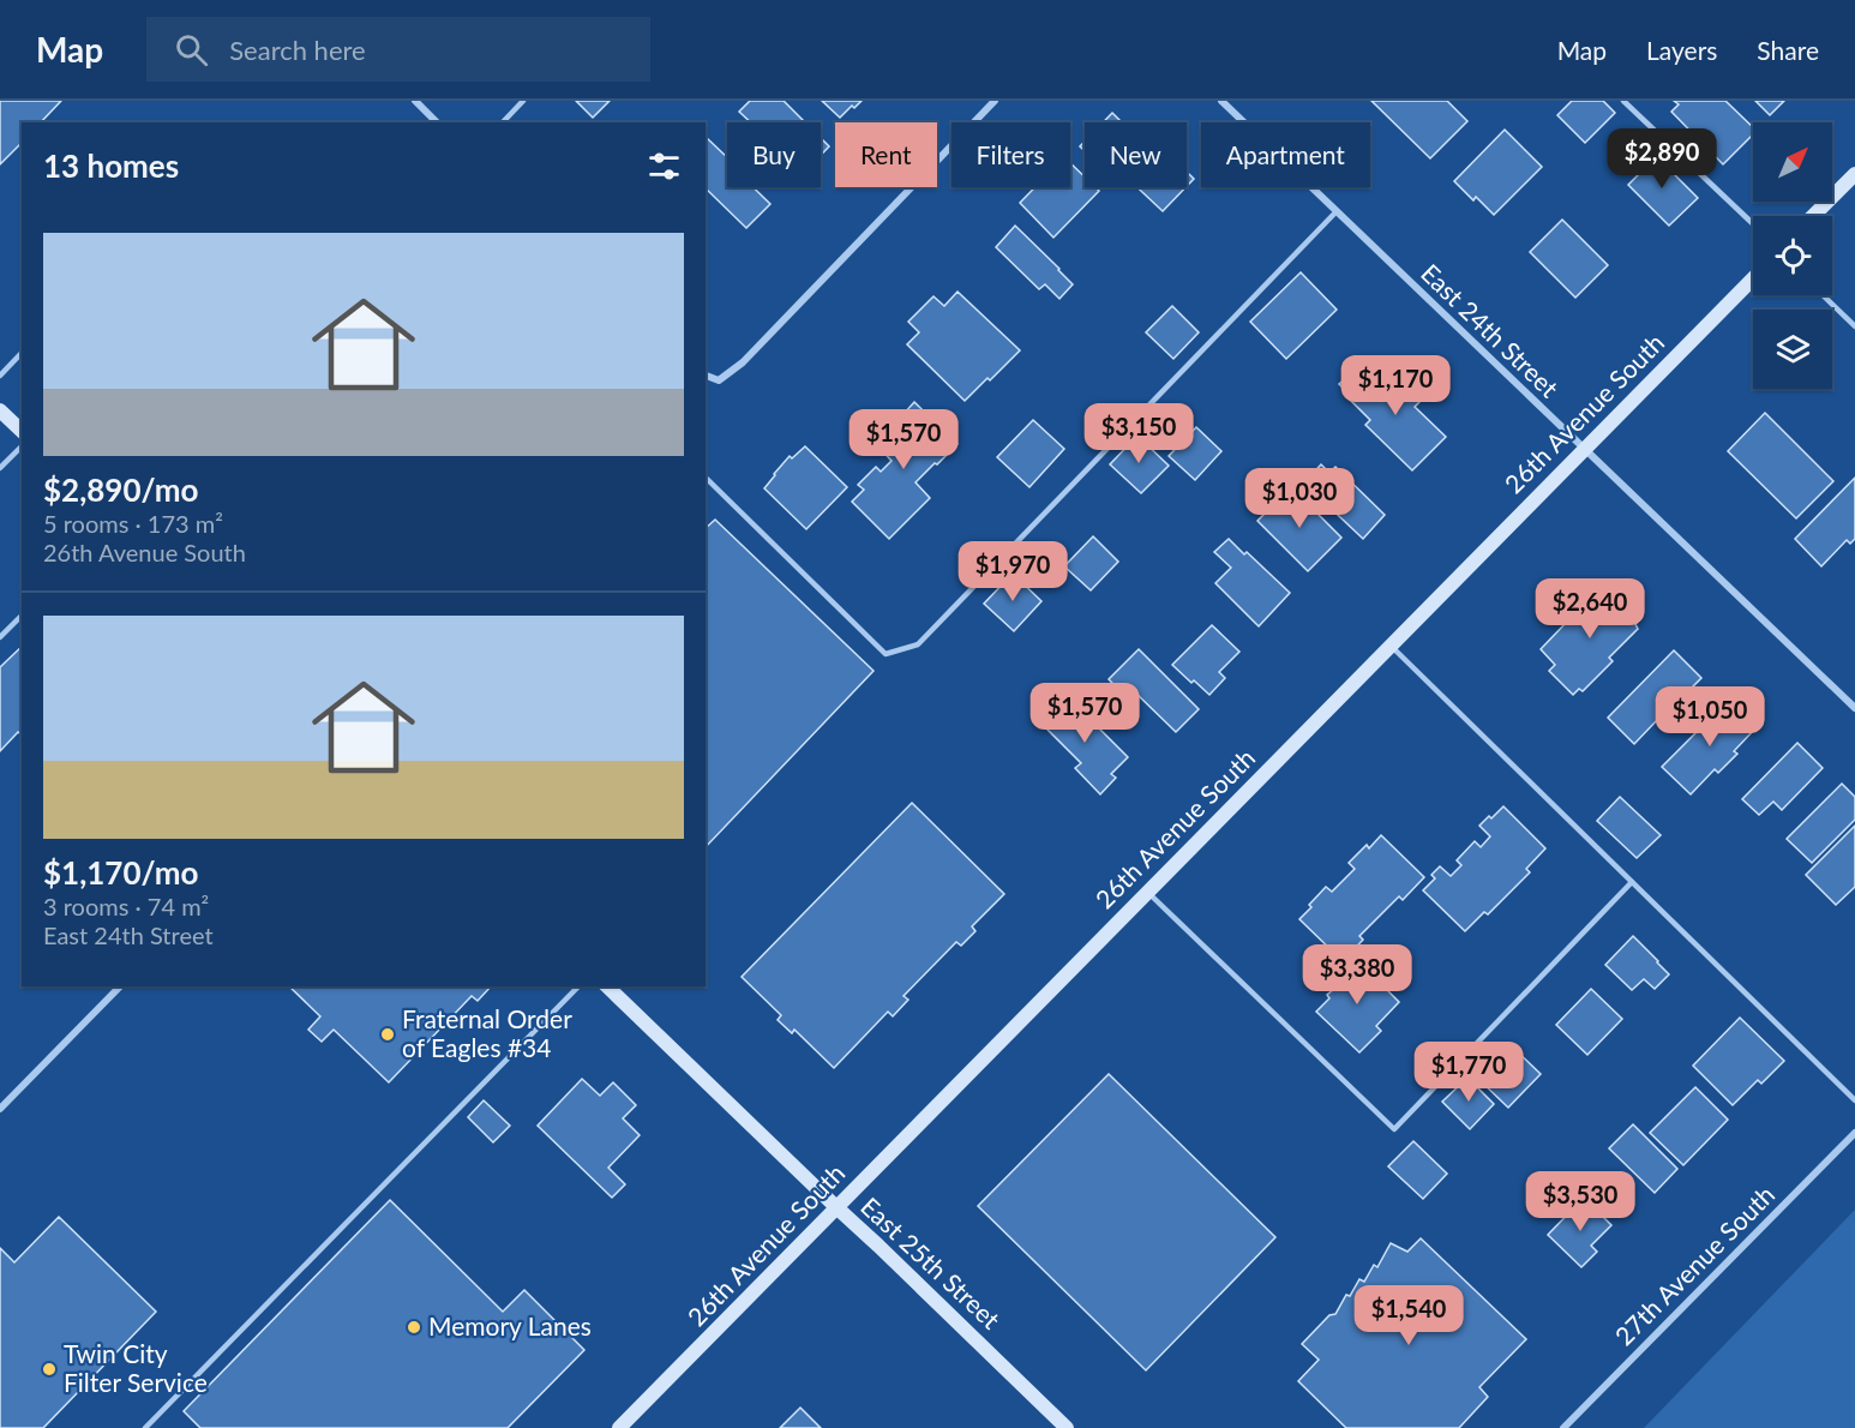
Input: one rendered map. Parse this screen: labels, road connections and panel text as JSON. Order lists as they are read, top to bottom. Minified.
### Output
{"streets":{"street":["East 24th Street","26th Avenue South","East 25th Street","27th Avenue South"]},"crossings":[["East 24th Street","26th Avenue South"],["26th Avenue South","East 25th Street"]],"places":["Fraternal Order of Eagles #34","Memory Lanes","Twin City Filter Service"],"north":"top right","page":{"header":"Map","search":"Search here","nav":["Map","Layers","Share"],"chip":["Buy","Rent","Filters","New","Apartment"],"heading":"13 homes","price":["$2,890","$1,170","$3,150","$1,570","$1,030","$1,970","$2,640","$1,570","$1,050","$3,380","$1,770","$3,530","$1,540"],"list":[{"name":"$2,890/mo","note":"5 rooms · 173 m² · 26th Avenue South"},{"name":"$1,170/mo","note":"3 rooms · 74 m² · East 24th Street"}]}}
